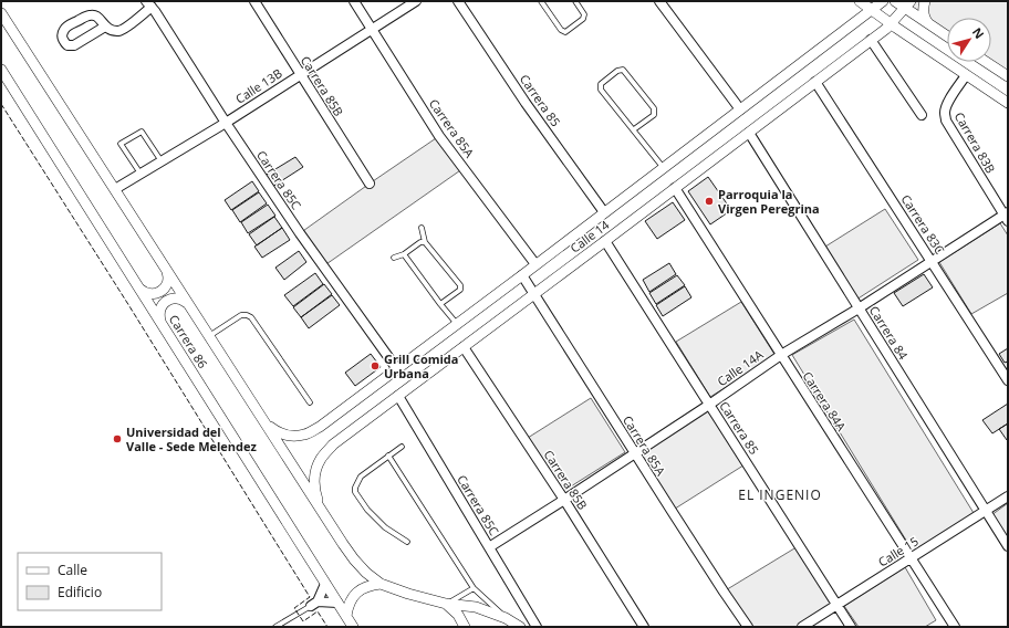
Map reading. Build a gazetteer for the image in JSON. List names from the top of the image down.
{
  "streets": {
    "street": [
      "Calle 13B",
      "Carrera 85B",
      "Carrera 85",
      "Carrera 85A",
      "Carrera 83B",
      "Carrera 85C",
      "Carrera 83C",
      "Calle 14",
      "Carrera 84",
      "Carrera 86",
      "Calle 14A",
      "Carrera 84A",
      "Calle 15"
    ]
  },
  "crossings": [
    ["Calle 13B", "Carrera 85B"],
    ["Calle 13B", "Carrera 85A"],
    ["Calle 13B", "Carrera 85C"],
    ["Calle 13B", "Carrera 86"],
    ["Carrera 85B", "Calle 14"],
    ["Carrera 85B", "Calle 14A"],
    ["Carrera 85", "Calle 14"],
    ["Carrera 85", "Calle 14A"],
    ["Carrera 85", "Calle 15"],
    ["Carrera 85A", "Calle 14"],
    ["Carrera 85A", "Calle 14A"],
    ["Carrera 83B", "Calle 14A"],
    ["Carrera 85C", "Calle 14"],
    ["Carrera 85C", "Calle 14A"],
    ["Carrera 83C", "Calle 14"],
    ["Carrera 83C", "Calle 14A"],
    ["Calle 14", "Carrera 84"],
    ["Calle 14", "Carrera 86"],
    ["Calle 14", "Carrera 84A"],
    ["Carrera 84", "Calle 14A"],
    ["Carrera 84", "Calle 15"],
    ["Calle 14A", "Carrera 84A"],
    ["Carrera 84A", "Calle 15"]
  ],
  "districts": ["EL INGENIO"],
  "places": ["Parroquia la Virgen Peregrina", "Grill Comida Urbana", "Universidad del Valle - Sede Melendez"],
  "legend": ["Calle", "Edificio"],
  "north": "top right"
}
